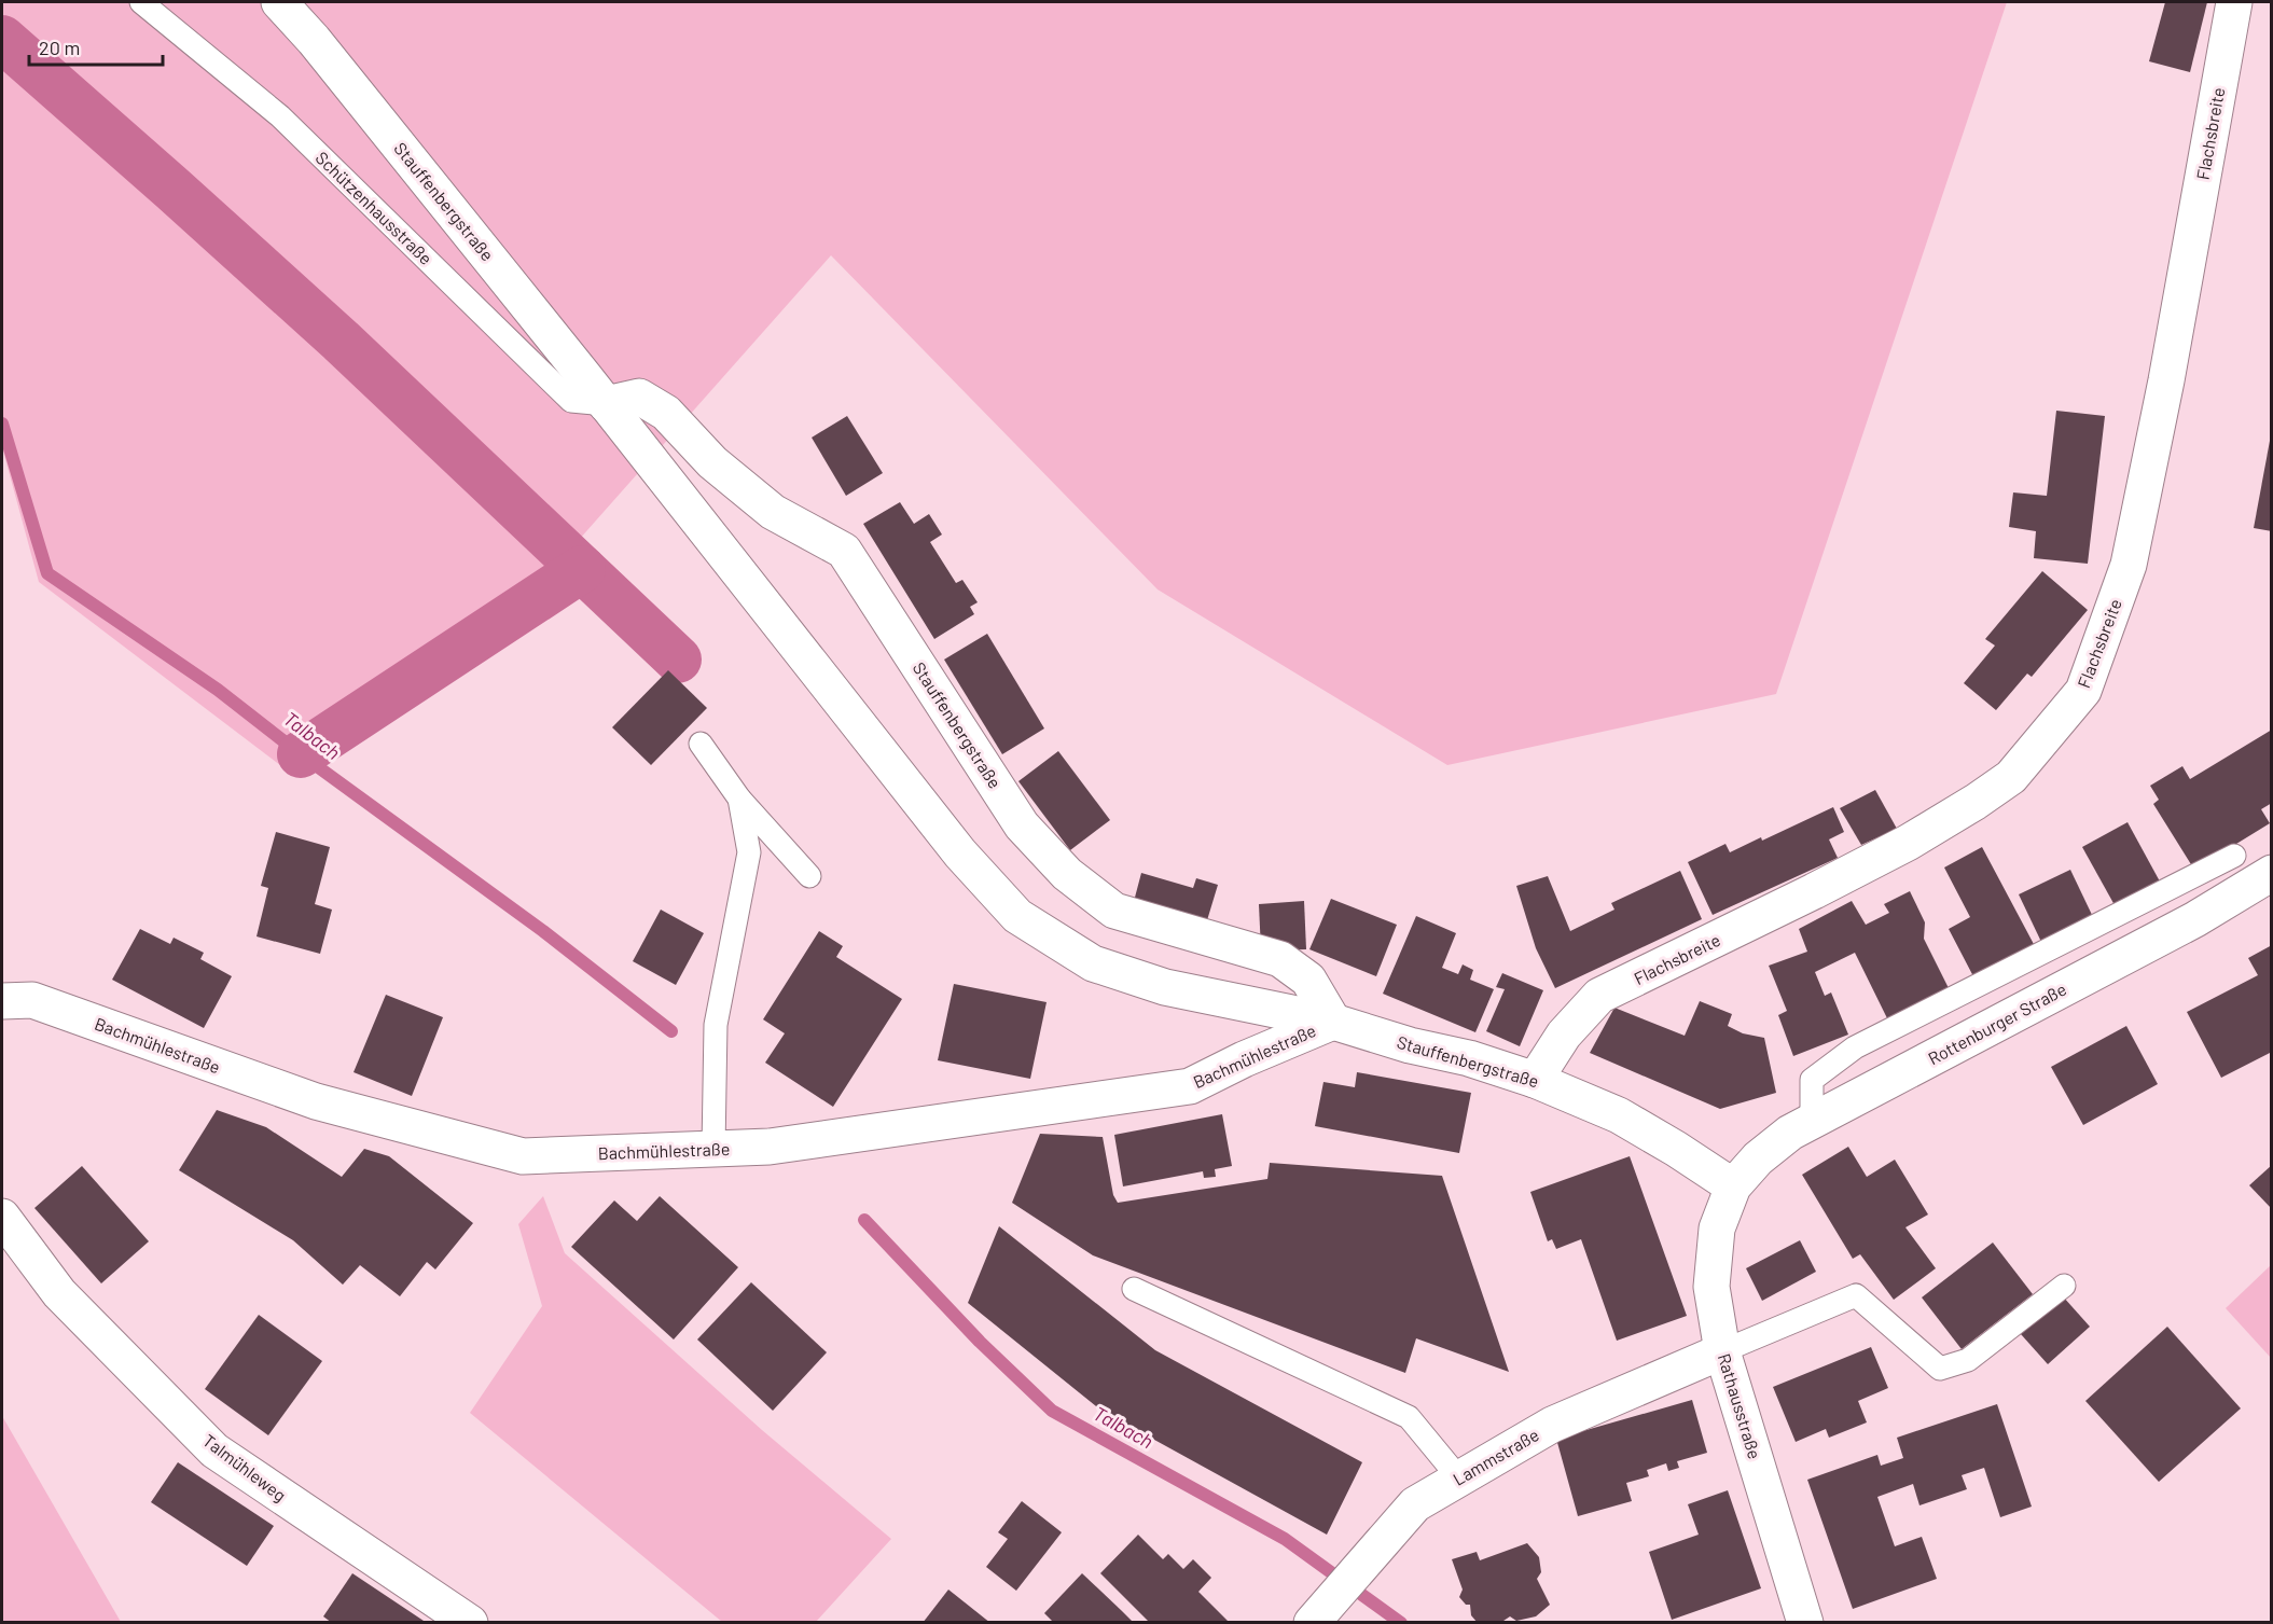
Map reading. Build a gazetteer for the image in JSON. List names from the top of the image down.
{
  "streets": {
    "street": [
      "Flachsbreite",
      "Stauffenbergstraße",
      "Rottenburger Straße",
      "Bachmühlestraße",
      "Rathausstraße",
      "Lammstraße",
      "Talmühleweg"
    ],
    "lane": ["Schützenhausstraße"]
  },
  "crossings": [
    ["Flachsbreite", "Stauffenbergstraße"],
    ["Stauffenbergstraße", "Schützenhausstraße"],
    ["Stauffenbergstraße", "Rottenburger Straße"],
    ["Stauffenbergstraße", "Bachmühlestraße"],
    ["Stauffenbergstraße", "Rathausstraße"],
    ["Rottenburger Straße", "Rathausstraße"],
    ["Rathausstraße", "Lammstraße"]
  ],
  "water": ["Talbach"],
  "scale_bar": "20 m"
}
